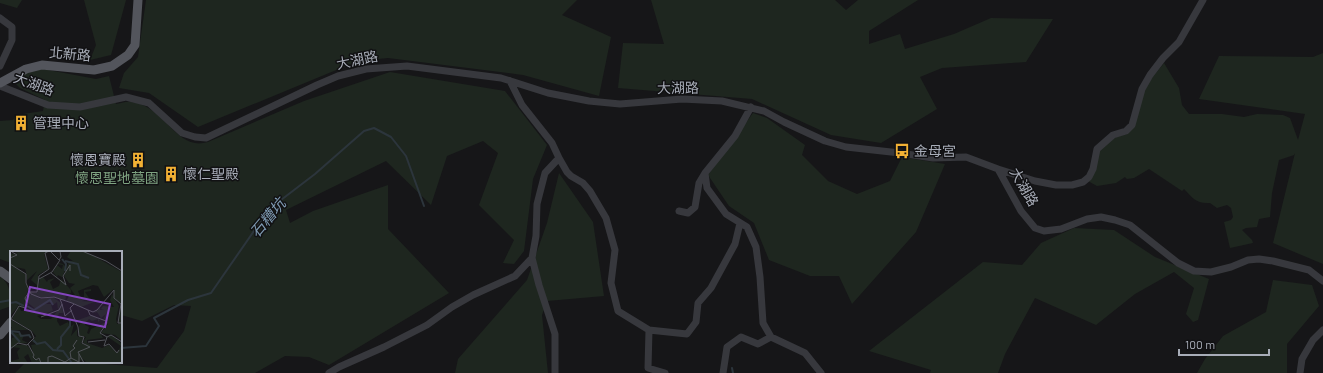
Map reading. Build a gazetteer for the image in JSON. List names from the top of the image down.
{
  "streets": {
    "main road": ["北新路"],
    "street": ["大湖路"]
  },
  "crossings": [
    ["北新路", "大湖路"]
  ],
  "water": ["石糟坑"],
  "parks": ["懷恩聖地墓園"],
  "places": {
    "building": ["管理中心", "懷恩寶殿", "懷仁聖殿"],
    "bus stop": ["金母宮"]
  },
  "scale_bar": "100 m"
}
